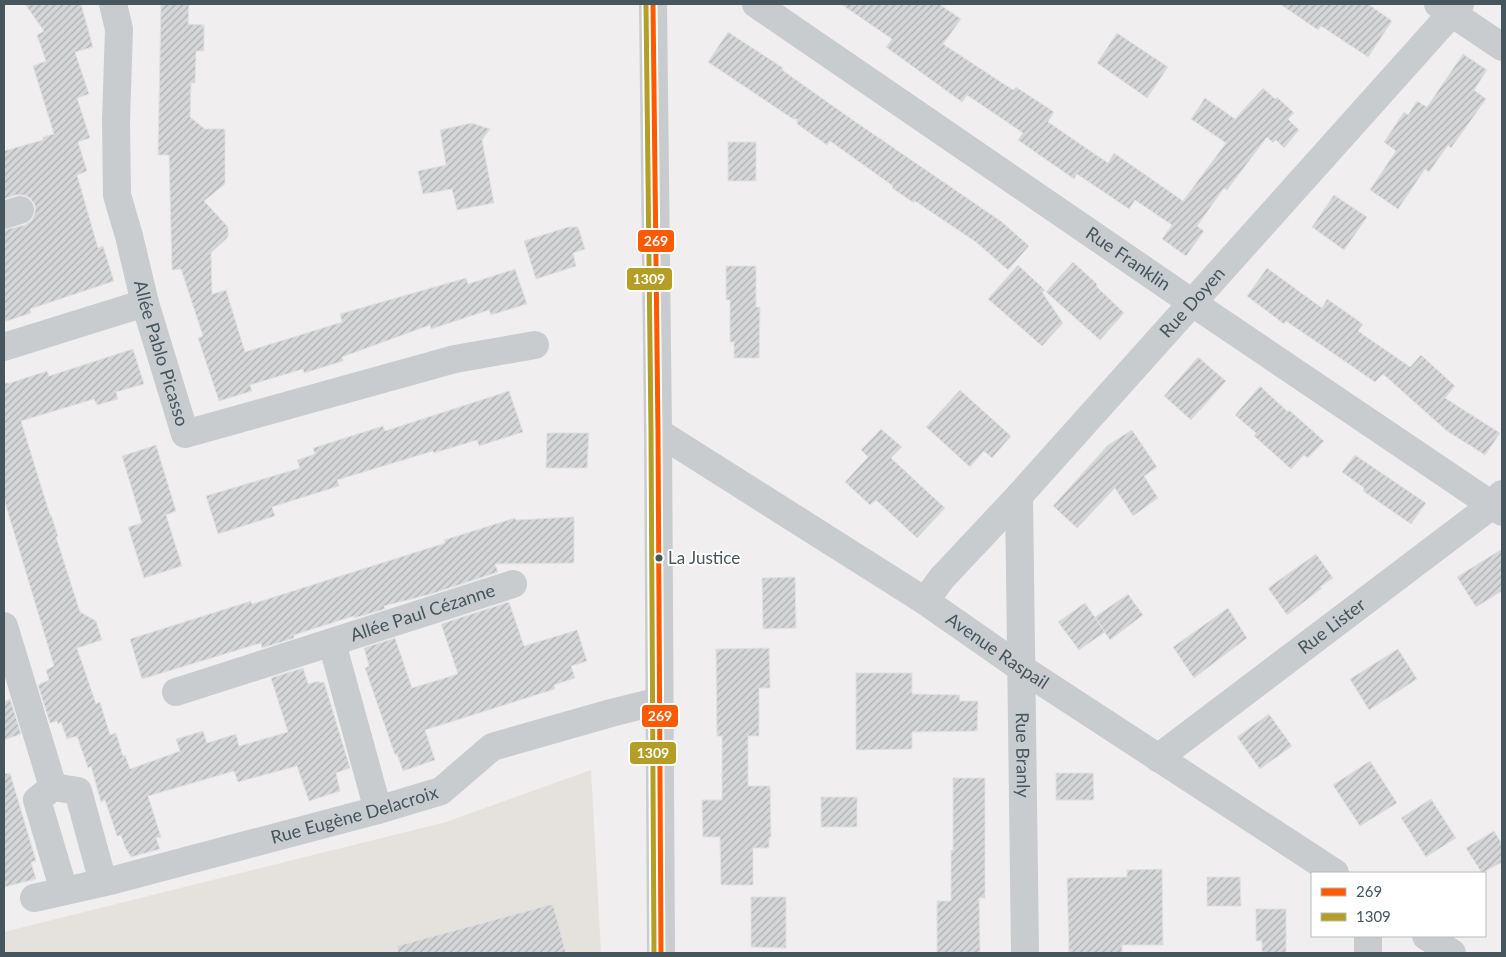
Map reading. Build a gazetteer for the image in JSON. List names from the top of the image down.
{
  "streets": {
    "street": [
      "Rue Franklin",
      "Rue Doyen",
      "Allée Pablo Picasso",
      "Allée Paul Cézanne",
      "Rue Lister",
      "Avenue Raspail",
      "Rue Branly",
      "Rue Eugène Delacroix"
    ]
  },
  "crossings": [
    ["Rue Franklin", "Rue Doyen"],
    ["Rue Franklin", "Rue Lister"],
    ["Rue Doyen", "Avenue Raspail"],
    ["Rue Doyen", "Rue Branly"],
    ["Allée Paul Cézanne", "Rue Eugène Delacroix"],
    ["Rue Lister", "Avenue Raspail"],
    ["Avenue Raspail", "Rue Branly"]
  ],
  "places": ["La Justice"],
  "lines": ["transit line 269", "transit line 1309"],
  "legend": ["269", "1309"]
}
